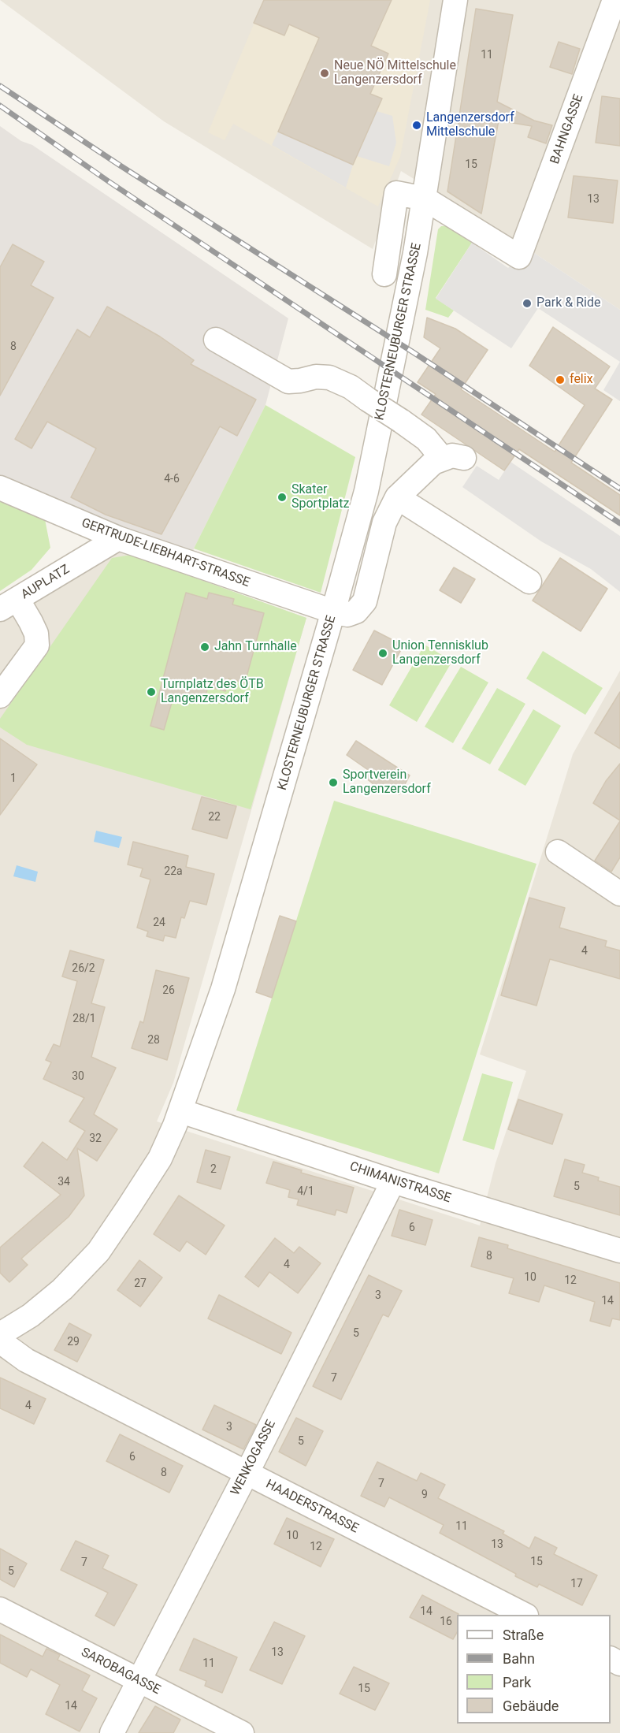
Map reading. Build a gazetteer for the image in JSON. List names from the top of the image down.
{
  "streets": {
    "street": [
      "BAHNGASSE",
      "KLOSTERNEUBURGER STRASSE",
      "GERTRUDE-LIEBHART-STRASSE",
      "AUPLATZ",
      "CHIMANISTRASSE",
      "WENKOGASSE",
      "HAADERSTRASSE",
      "SAROBAGASSE"
    ]
  },
  "crossings": [
    ["BAHNGASSE", "KLOSTERNEUBURGER STRASSE"],
    ["KLOSTERNEUBURGER STRASSE", "GERTRUDE-LIEBHART-STRASSE"],
    ["KLOSTERNEUBURGER STRASSE", "CHIMANISTRASSE"],
    ["GERTRUDE-LIEBHART-STRASSE", "AUPLATZ"],
    ["CHIMANISTRASSE", "WENKOGASSE"],
    ["WENKOGASSE", "HAADERSTRASSE"],
    ["WENKOGASSE", "SAROBAGASSE"]
  ],
  "places": [
    "Neue NÖ Mittelschule Langenzersdorf",
    "Langenzersdorf Mittelschule",
    "Park & Ride",
    "felix",
    "Skater Sportplatz",
    "Jahn Turnhalle",
    "Union Tennisklub Langenzersdorf",
    "Turnplatz des ÖTB Langenzersdorf",
    "Sportverein Langenzersdorf"
  ],
  "house_numbers": [
    "11",
    "15",
    "13",
    "8",
    "4-6",
    "1",
    "22",
    "22a",
    "24",
    "4",
    "26/2",
    "26",
    "28/1",
    "28",
    "30",
    "32",
    "2",
    "34",
    "5",
    "4/1",
    "6",
    "8",
    "4",
    "10",
    "12",
    "27",
    "3",
    "14",
    "5",
    "29",
    "7",
    "4",
    "3",
    "5",
    "6",
    "8",
    "7",
    "9",
    "11",
    "10",
    "13",
    "12",
    "15",
    "7",
    "5",
    "17",
    "14",
    "16",
    "13",
    "11",
    "15",
    "14"
  ],
  "legend": [
    "Straße",
    "Bahn",
    "Park",
    "Gebäude"
  ]
}
